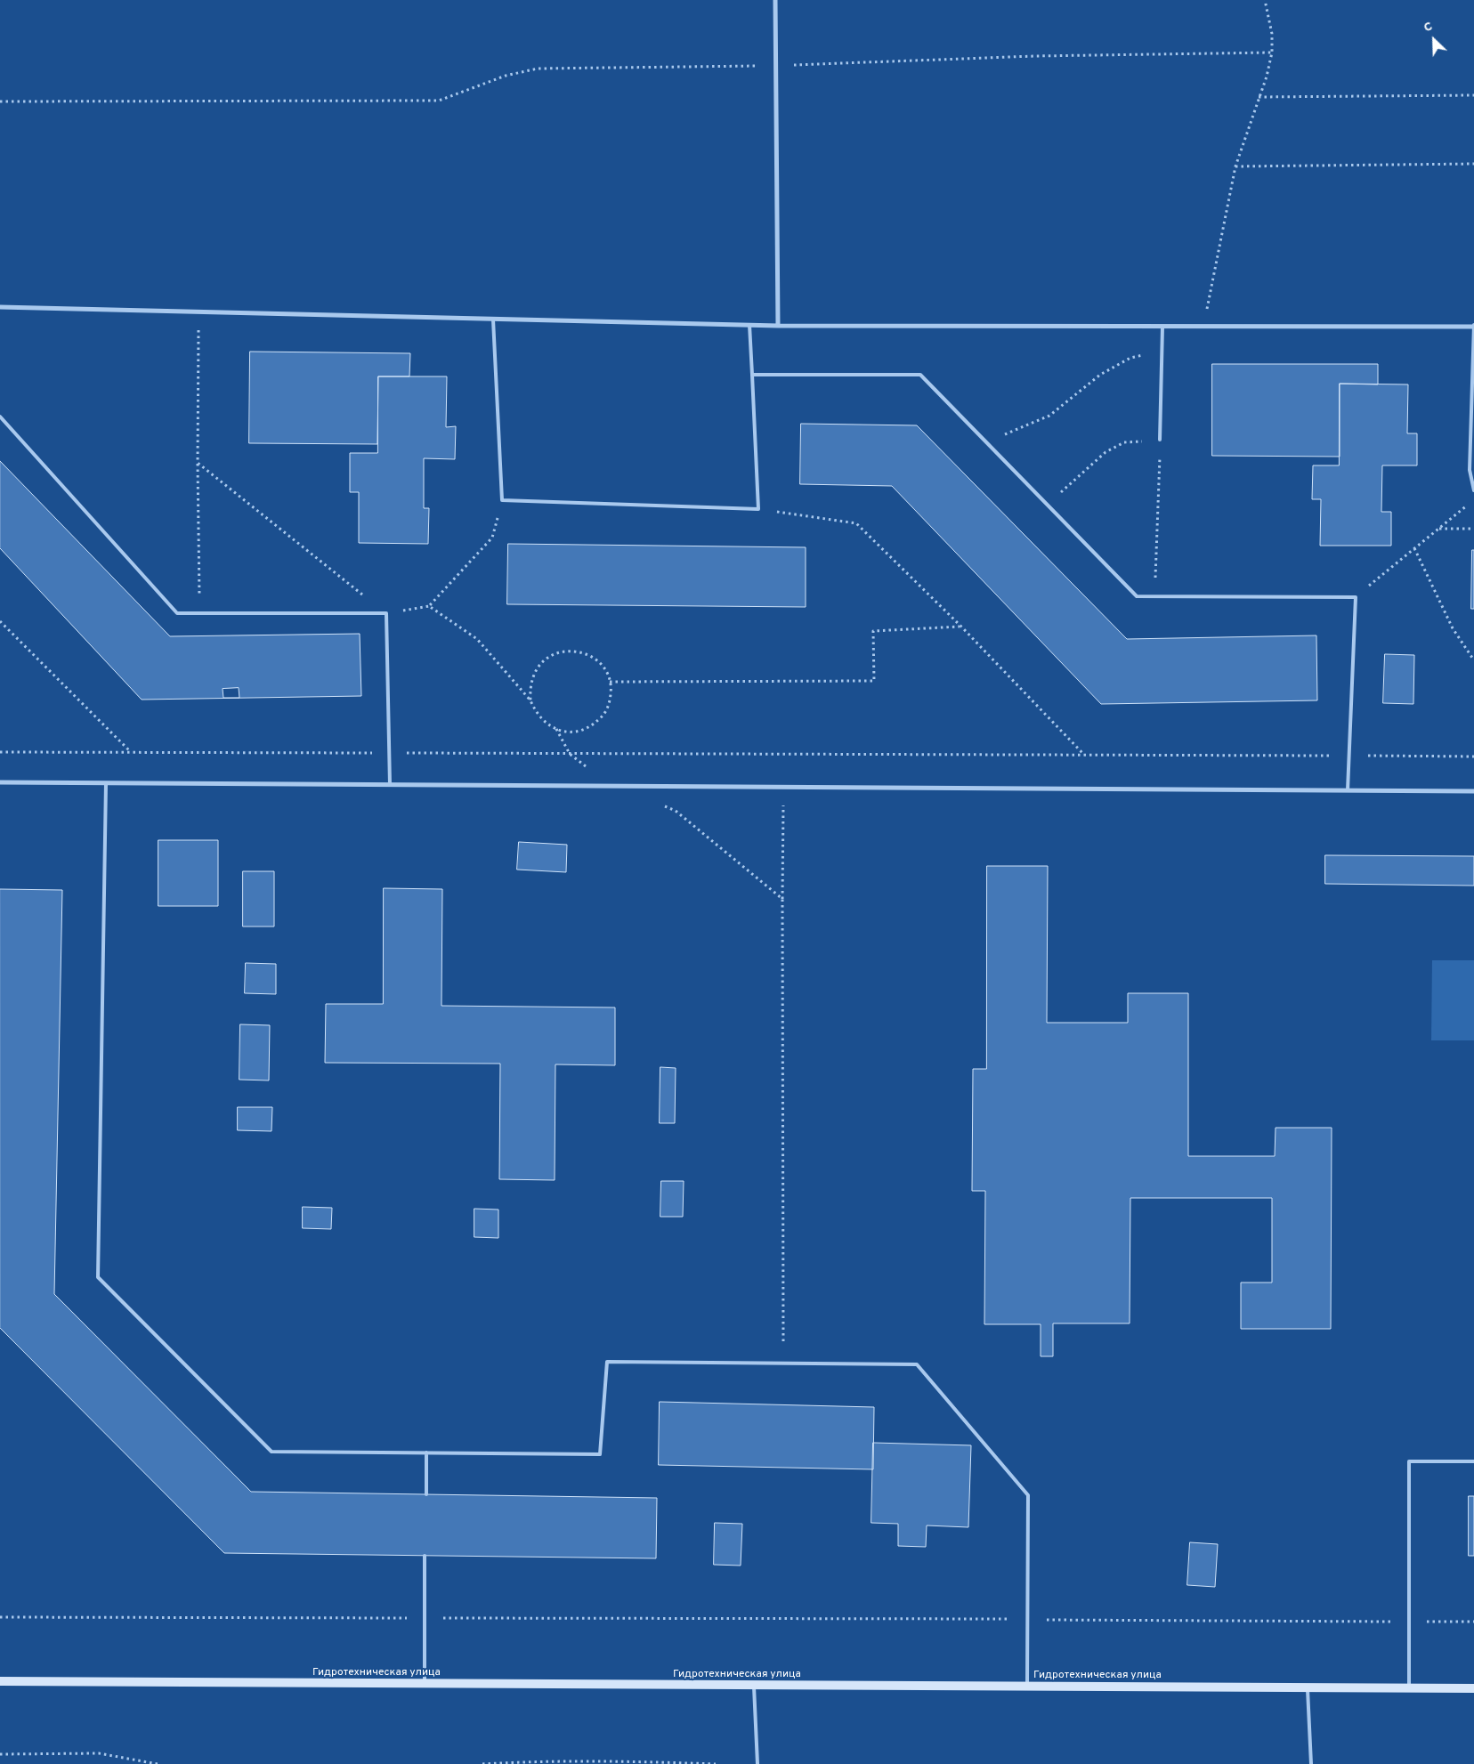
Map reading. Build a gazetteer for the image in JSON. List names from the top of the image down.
{
  "streets": {
    "main road": ["Гидротехническая улица"]
  },
  "north": "top left"
}
